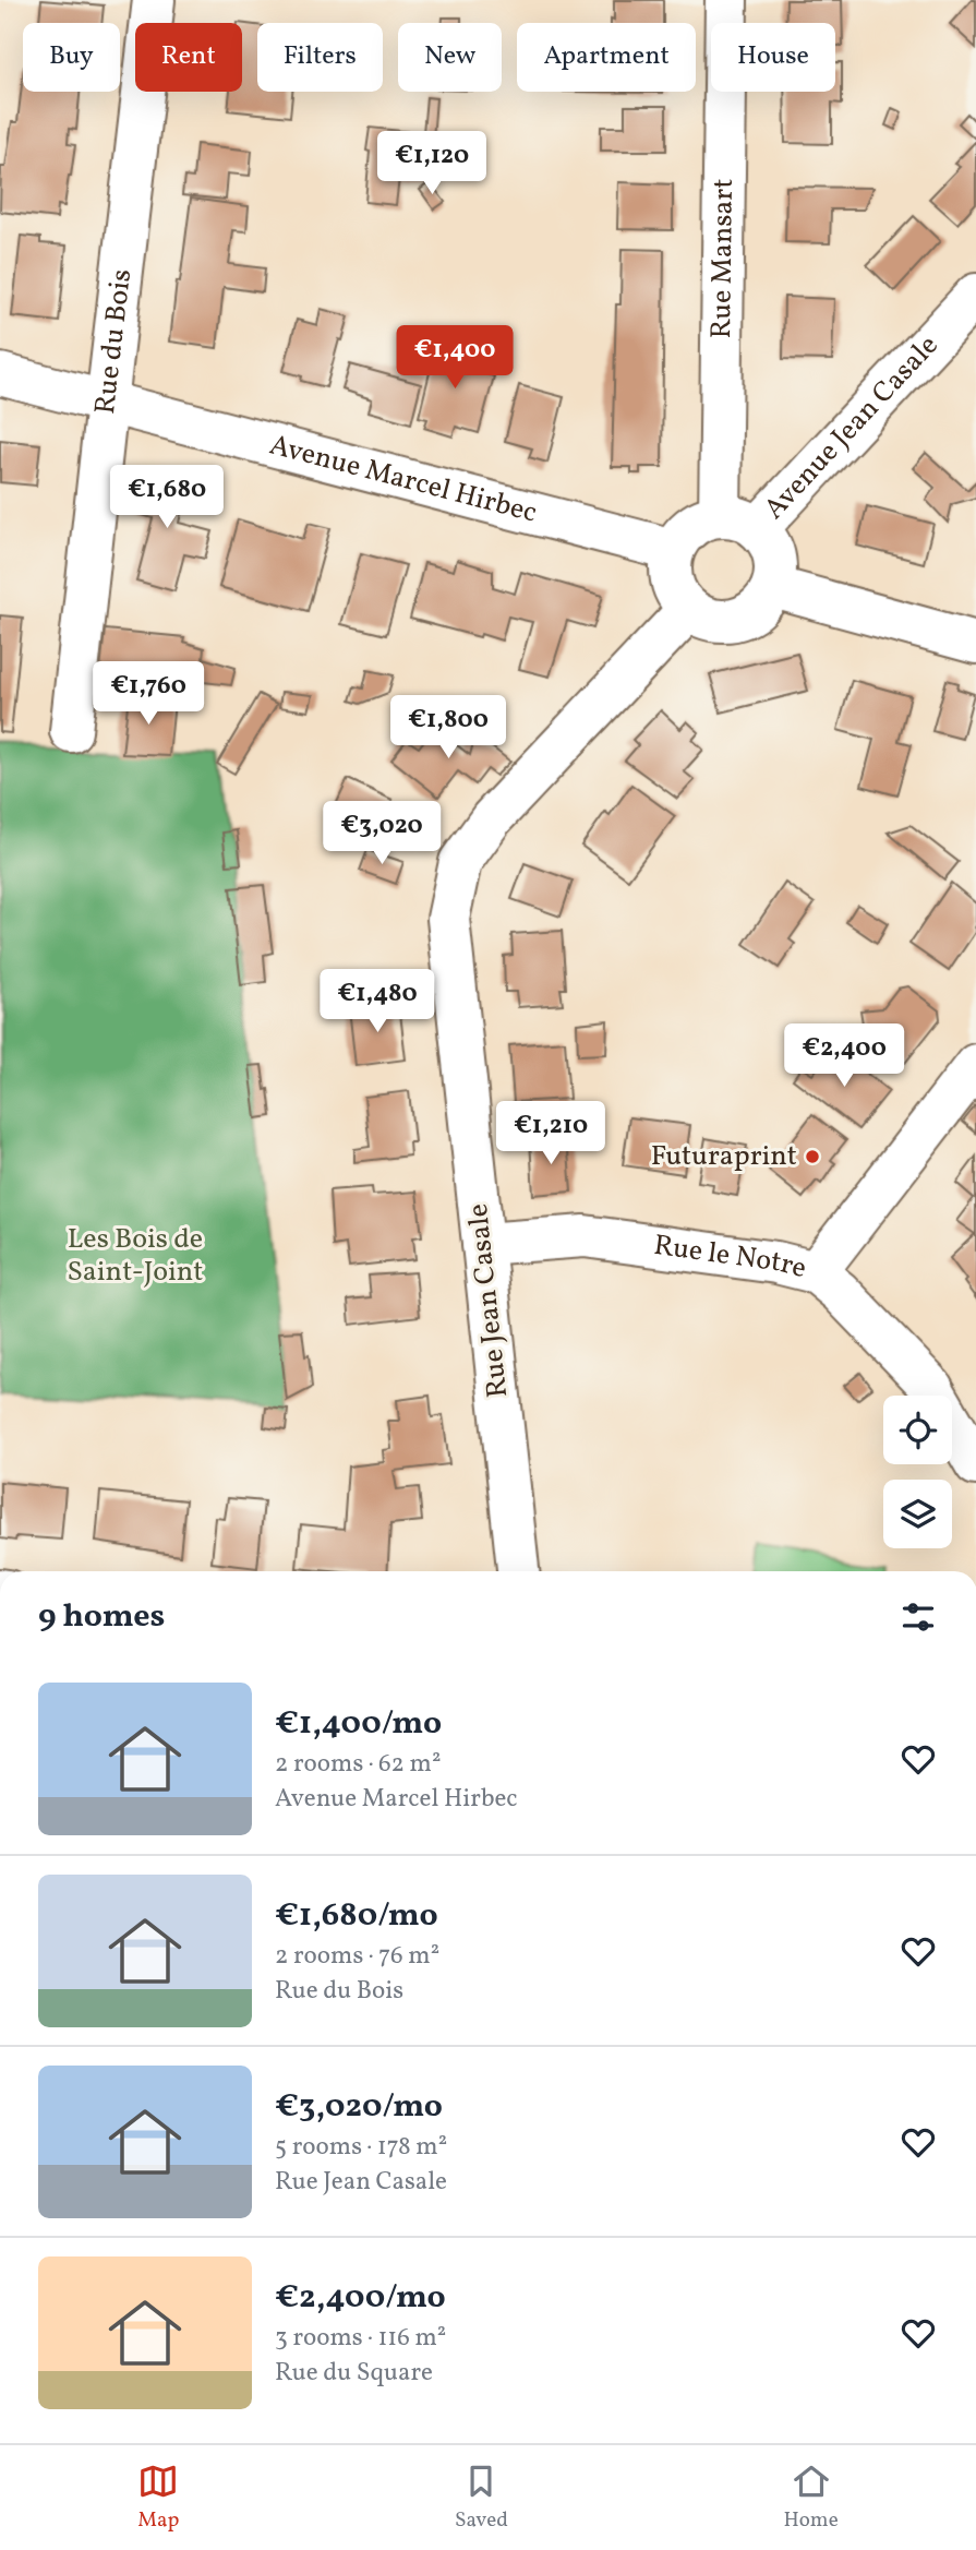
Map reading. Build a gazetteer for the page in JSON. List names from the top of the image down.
{
  "streets": {
    "street": [
      "Rue Mansart",
      "Rue du Bois",
      "Avenue Jean Casale",
      "Avenue Marcel Hirbec",
      "Rue le Notre",
      "Rue Jean Casale"
    ]
  },
  "crossings": [
    ["Rue Mansart", "Avenue Jean Casale"],
    ["Rue Mansart", "Avenue Marcel Hirbec"],
    ["Rue Mansart", "Rue Jean Casale"],
    ["Rue du Bois", "Avenue Marcel Hirbec"],
    ["Avenue Jean Casale", "Avenue Marcel Hirbec"],
    ["Avenue Jean Casale", "Rue Jean Casale"],
    ["Avenue Marcel Hirbec", "Rue Jean Casale"],
    ["Rue le Notre", "Rue Jean Casale"]
  ],
  "parks": ["Les Bois de Saint-Joint"],
  "places": ["Futuraprint"],
  "page": {
    "chip": [
      "Buy",
      "Rent",
      "Filters",
      "New",
      "Apartment",
      "House"
    ],
    "price": [
      "€1,120",
      "€1,400",
      "€1,680",
      "€1,760",
      "€1,800",
      "€3,020",
      "€1,480",
      "€2,400",
      "€1,210"
    ],
    "heading": "9 homes",
    "list": [
      {
        "name": "€1,400/mo",
        "note": "2 rooms · 62 m² · Avenue Marcel Hirbec"
      },
      {
        "name": "€1,680/mo",
        "note": "2 rooms · 76 m² · Rue du Bois"
      },
      {
        "name": "€3,020/mo",
        "note": "5 rooms · 178 m² · Rue Jean Casale"
      },
      {
        "name": "€2,400/mo",
        "note": "3 rooms · 116 m² · Rue du Square"
      }
    ],
    "tabs": ["Map", "Saved", "Home"]
  }
}
